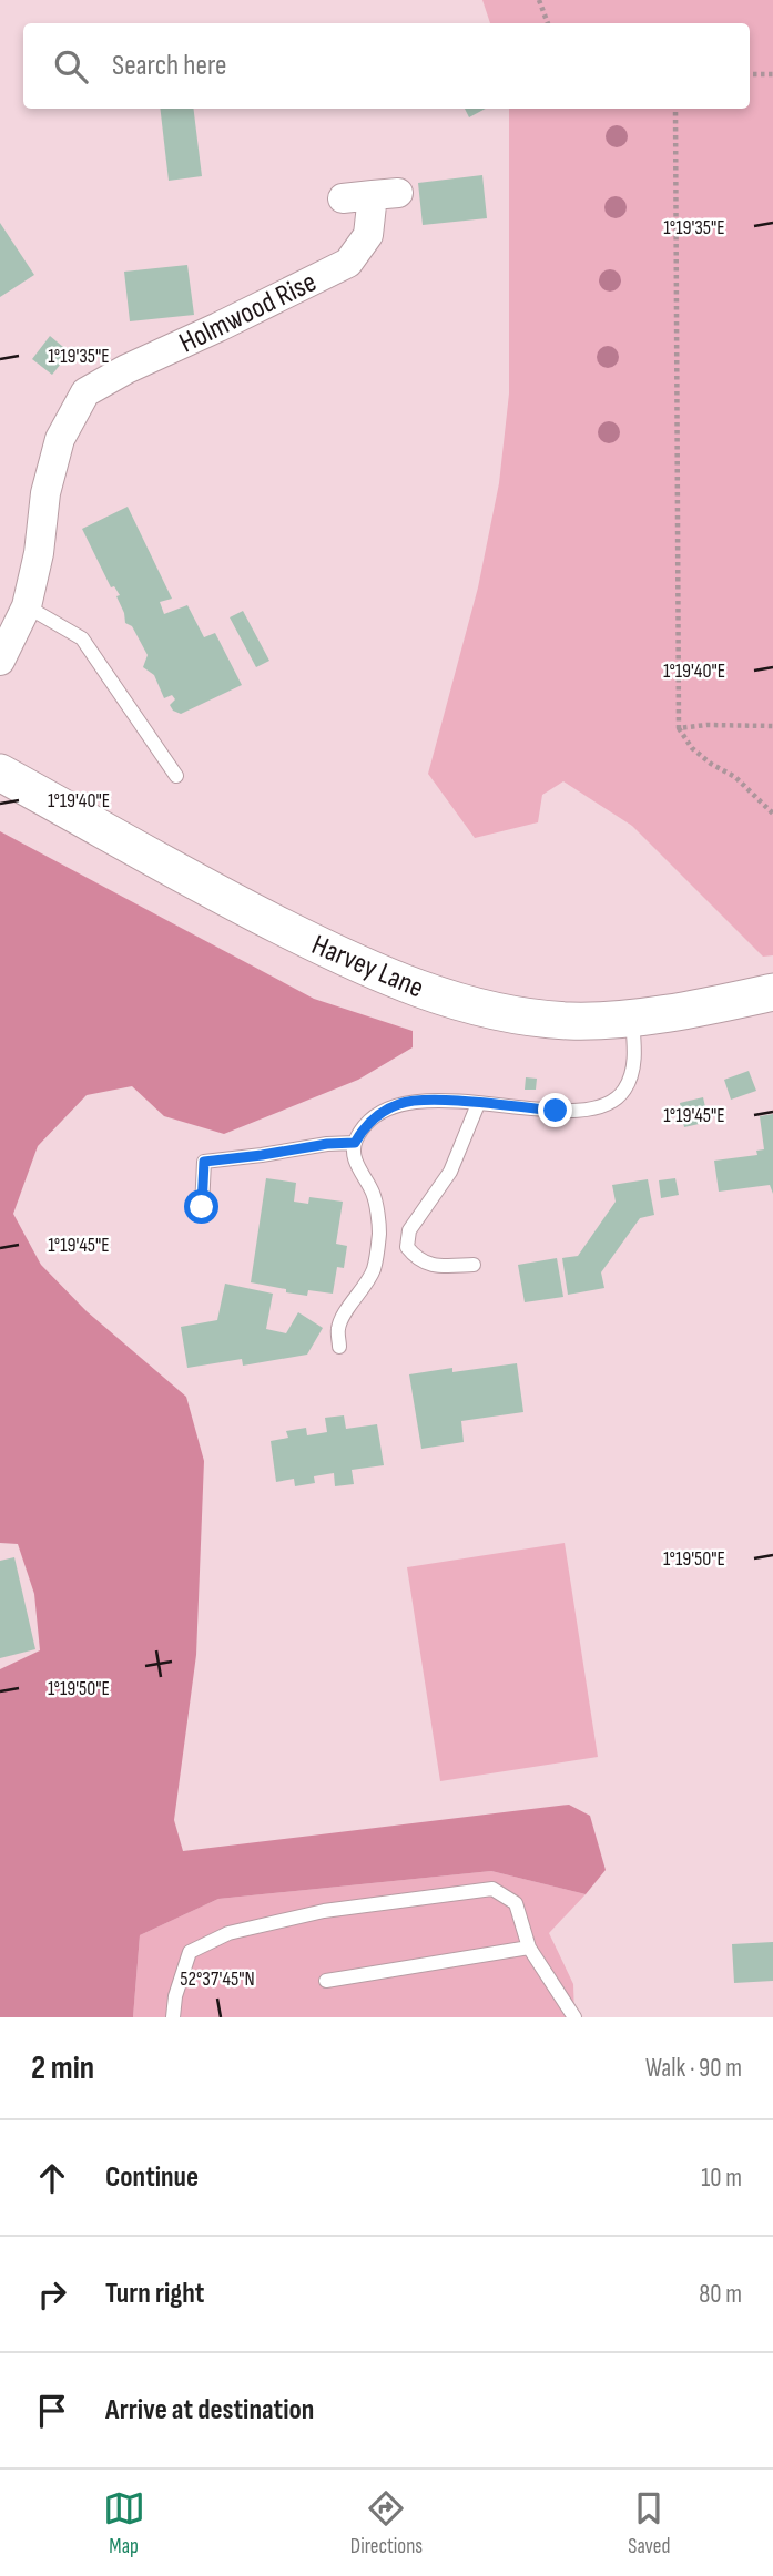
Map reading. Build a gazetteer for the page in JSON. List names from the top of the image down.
{
  "streets": {
    "street": ["Holmwood Rise", "Harvey Lane"]
  },
  "page": {
    "search": "Search here",
    "heading": ["2 min", "Walk · 90 m"],
    "list": [
      ["Continue", "10 m"],
      ["Turn right", "80 m"],
      "Arrive at destination"
    ],
    "nav": ["Map", "Directions", "Saved"]
  },
  "coordinates": [
    "1°19'35\"E",
    "1°19'40\"E",
    "1°19'45\"E",
    "1°19'50\"E",
    "52°37'45\"N"
  ]
}
